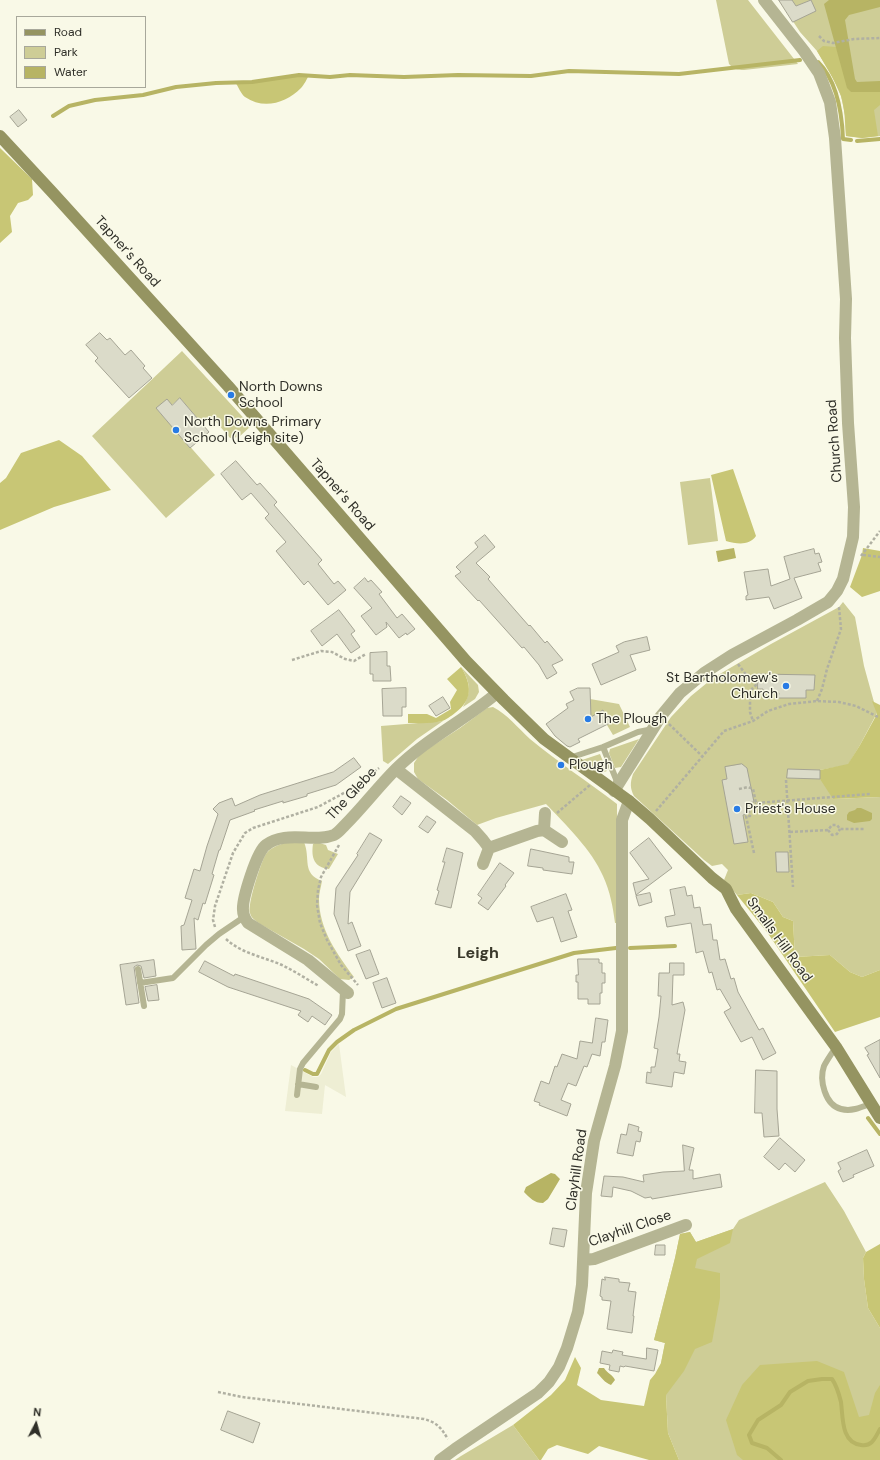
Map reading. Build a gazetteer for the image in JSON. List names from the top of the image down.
{
  "streets": {
    "street": [
      "Tapner's Road",
      "Church Road",
      "The Glebe",
      "Smalls Hill Road",
      "Clayhill Road",
      "Clayhill Close"
    ]
  },
  "crossings": [
    ["Tapner's Road", "Church Road"],
    ["Tapner's Road", "The Glebe"],
    ["Tapner's Road", "Smalls Hill Road"],
    ["Tapner's Road", "Clayhill Road"],
    ["Smalls Hill Road", "Clayhill Road"],
    ["Clayhill Road", "Clayhill Close"]
  ],
  "districts": ["Leigh"],
  "places": [
    "North Downs School",
    "North Downs Primary School (Leigh site)",
    "St Bartholomew's Church",
    "The Plough",
    "Plough",
    "Priest's House"
  ],
  "legend": ["Road", "Park", "Water"],
  "north": "top"
}
